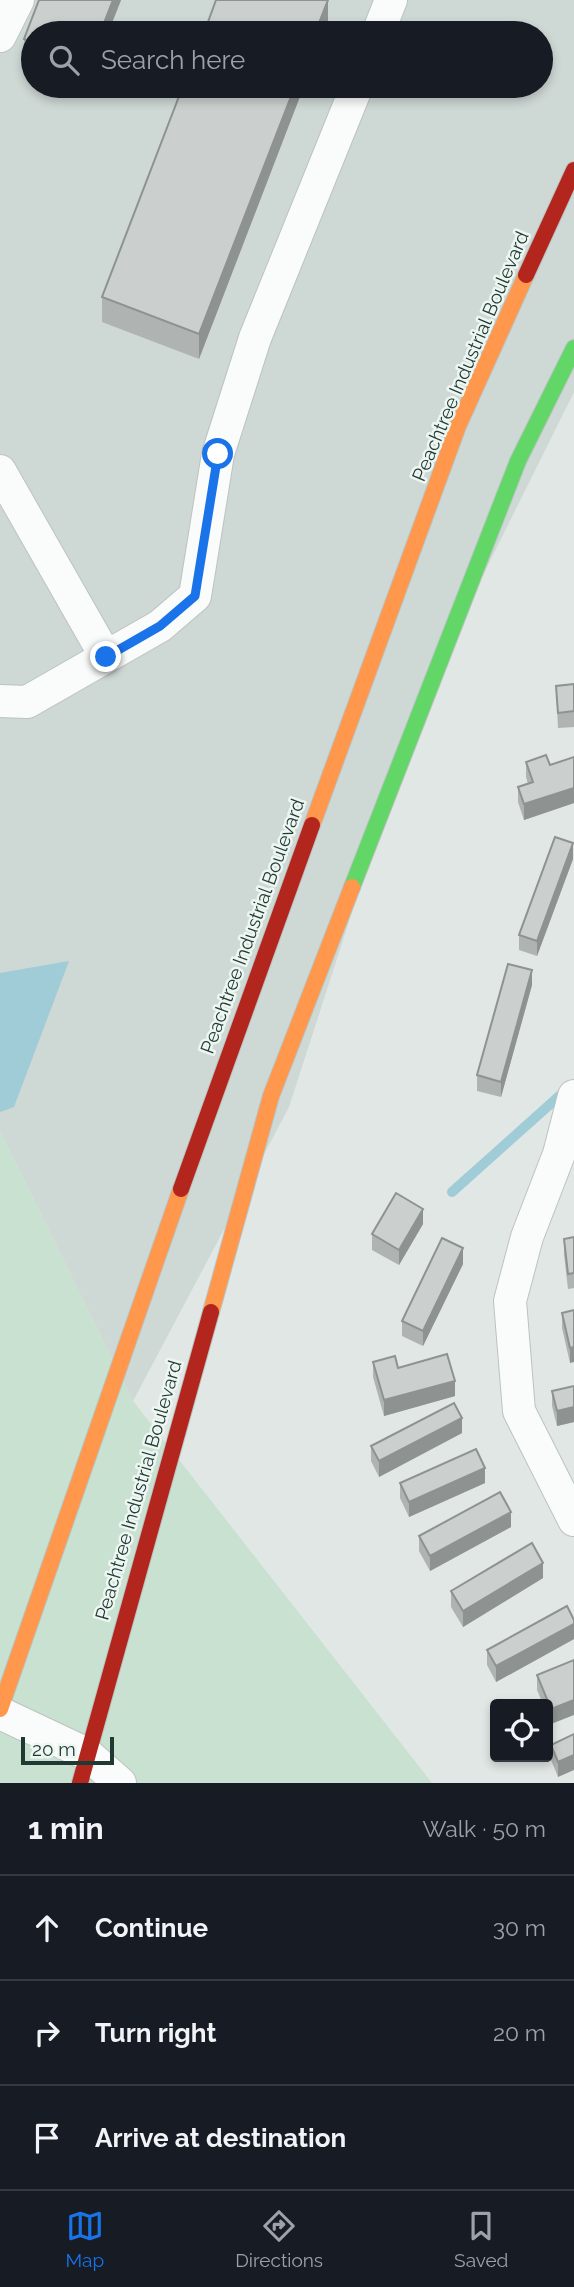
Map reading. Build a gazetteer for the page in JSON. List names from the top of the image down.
{
  "streets": {
    "main road": ["Peachtree Industrial Boulevard"]
  },
  "scale_bar": "20 m",
  "page": {
    "search": "Search here",
    "scale": "20 m",
    "heading": ["1 min", "Walk · 50 m"],
    "list": [
      ["Continue", "30 m"],
      ["Turn right", "20 m"],
      "Arrive at destination"
    ],
    "nav": ["Map", "Directions", "Saved"]
  }
}
